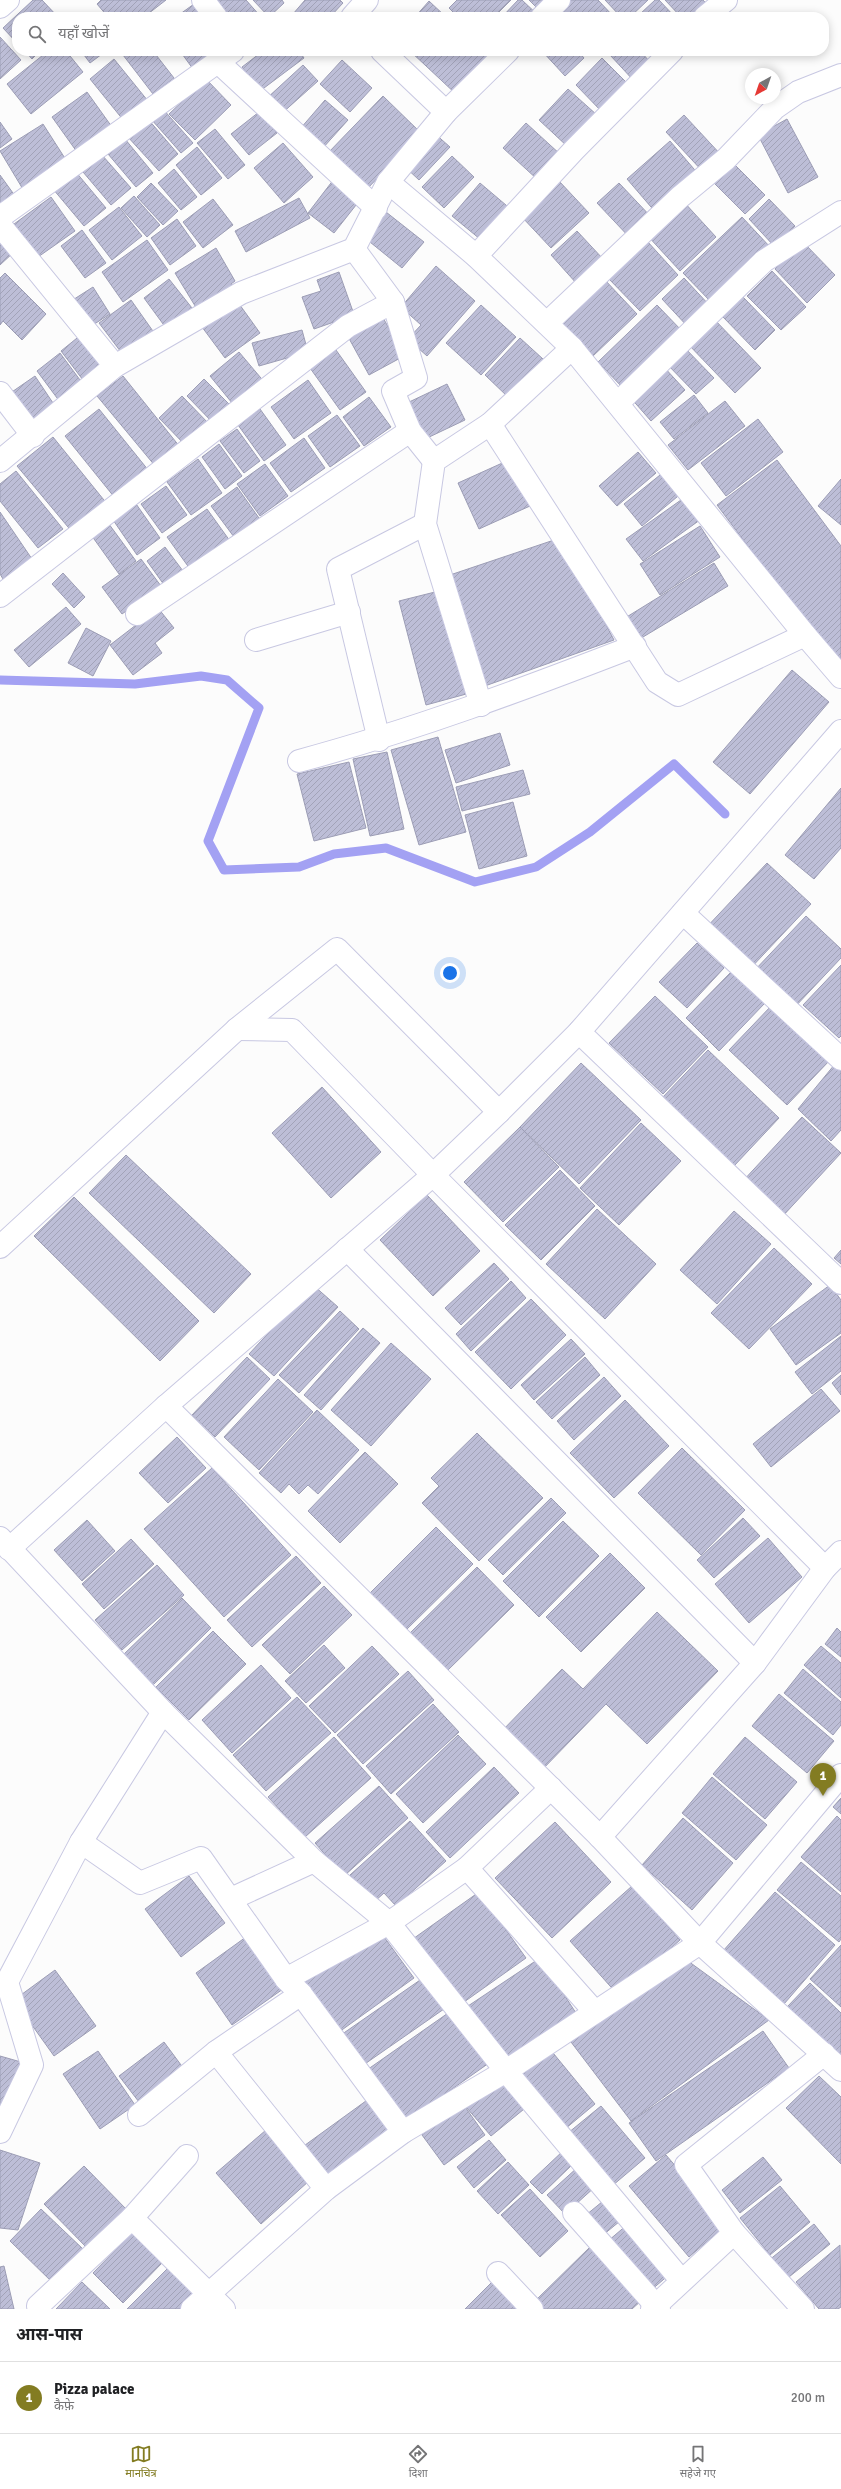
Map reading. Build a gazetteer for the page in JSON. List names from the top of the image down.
{
  "north": "bottom left",
  "page": {
    "search": "यहाँ खोजें",
    "pins": "1",
    "heading": "आस-पास",
    "list": [
      {
        "mark": "1",
        "name": "Pizza palace",
        "note": "कैफ़े",
        "value": "200 m"
      }
    ],
    "nav": ["मानचित्र", "दिशा", "सहेजे गए"]
  }
}
